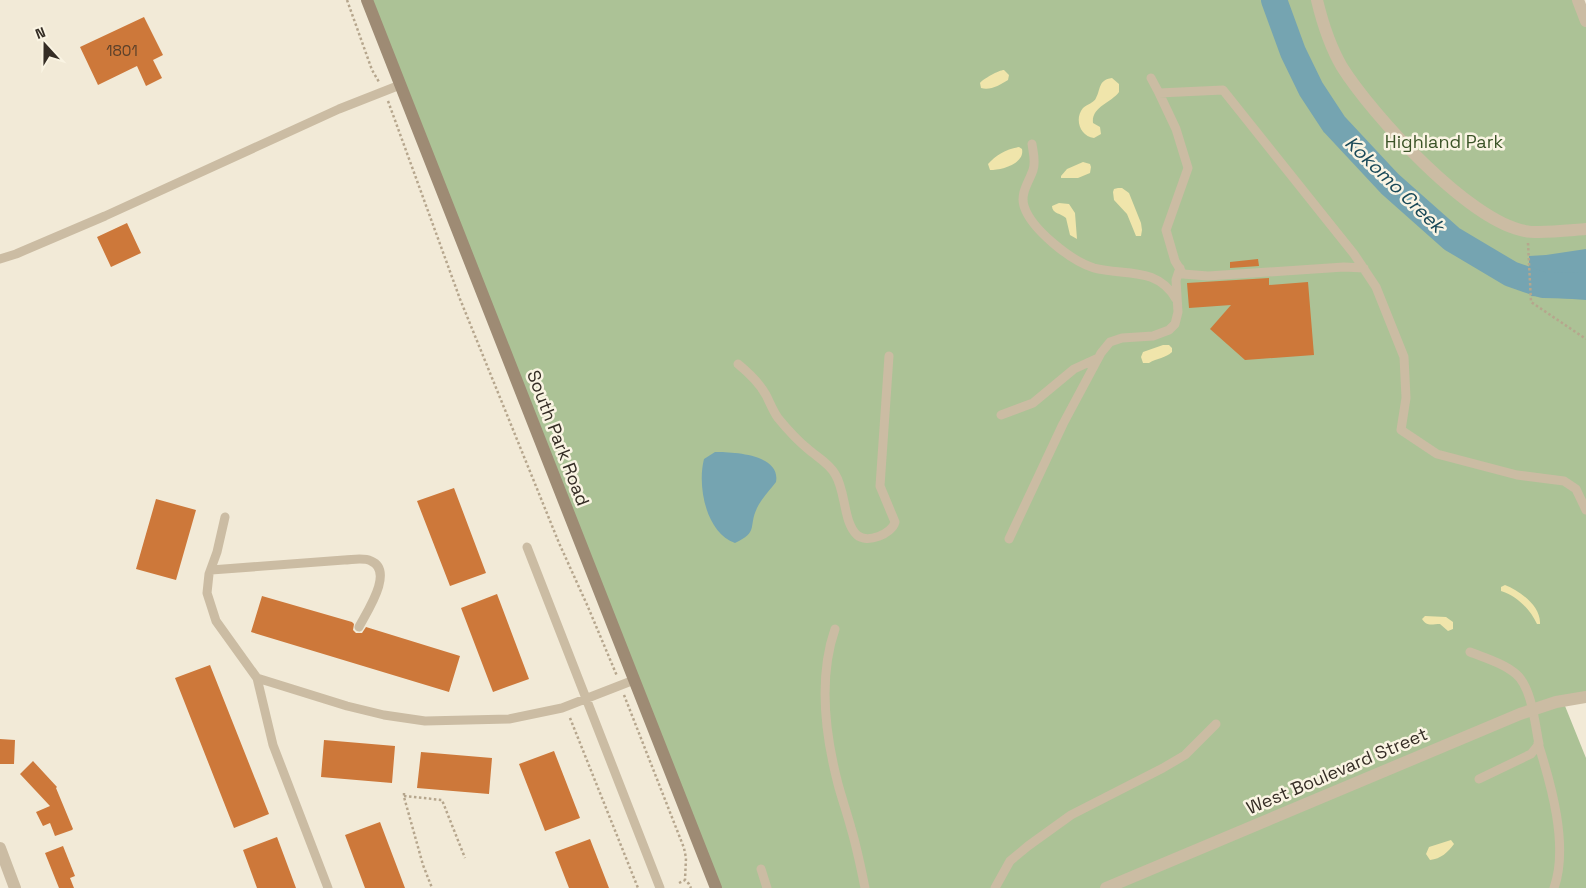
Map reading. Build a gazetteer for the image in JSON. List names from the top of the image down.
{
  "streets": {
    "street": ["South Park Road", "West Boulevard Street"]
  },
  "water": ["Kokomo Creek"],
  "parks": ["Highland Park"],
  "house_numbers": ["1801"],
  "north": "top"
}
